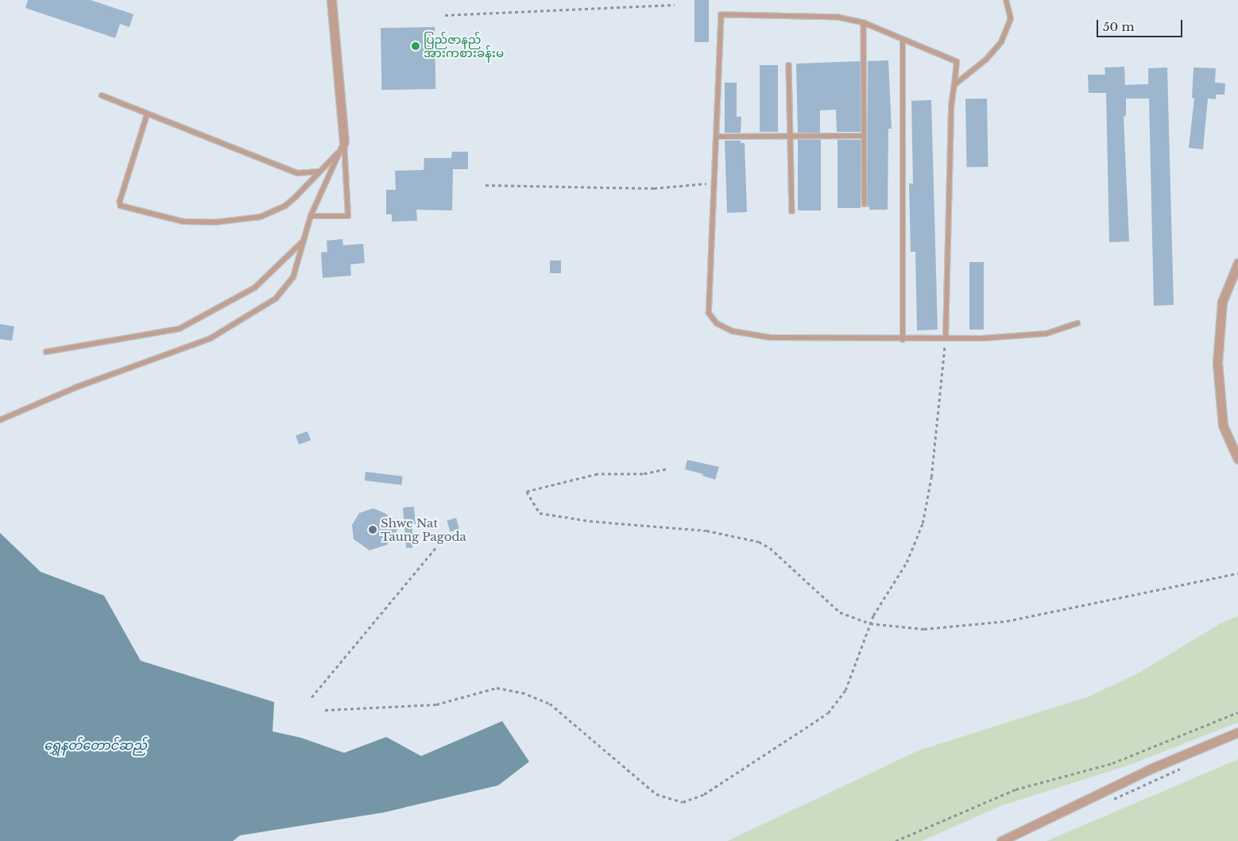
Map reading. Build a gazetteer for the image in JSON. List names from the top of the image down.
{
  "water": ["ရွှေနတ်တောင်ဆည်"],
  "places": ["ပြည်ဇာနည် အားကစားခန်းမ", "Shwe Nat Taung Pagoda"],
  "scale_bar": "50 m"
}
